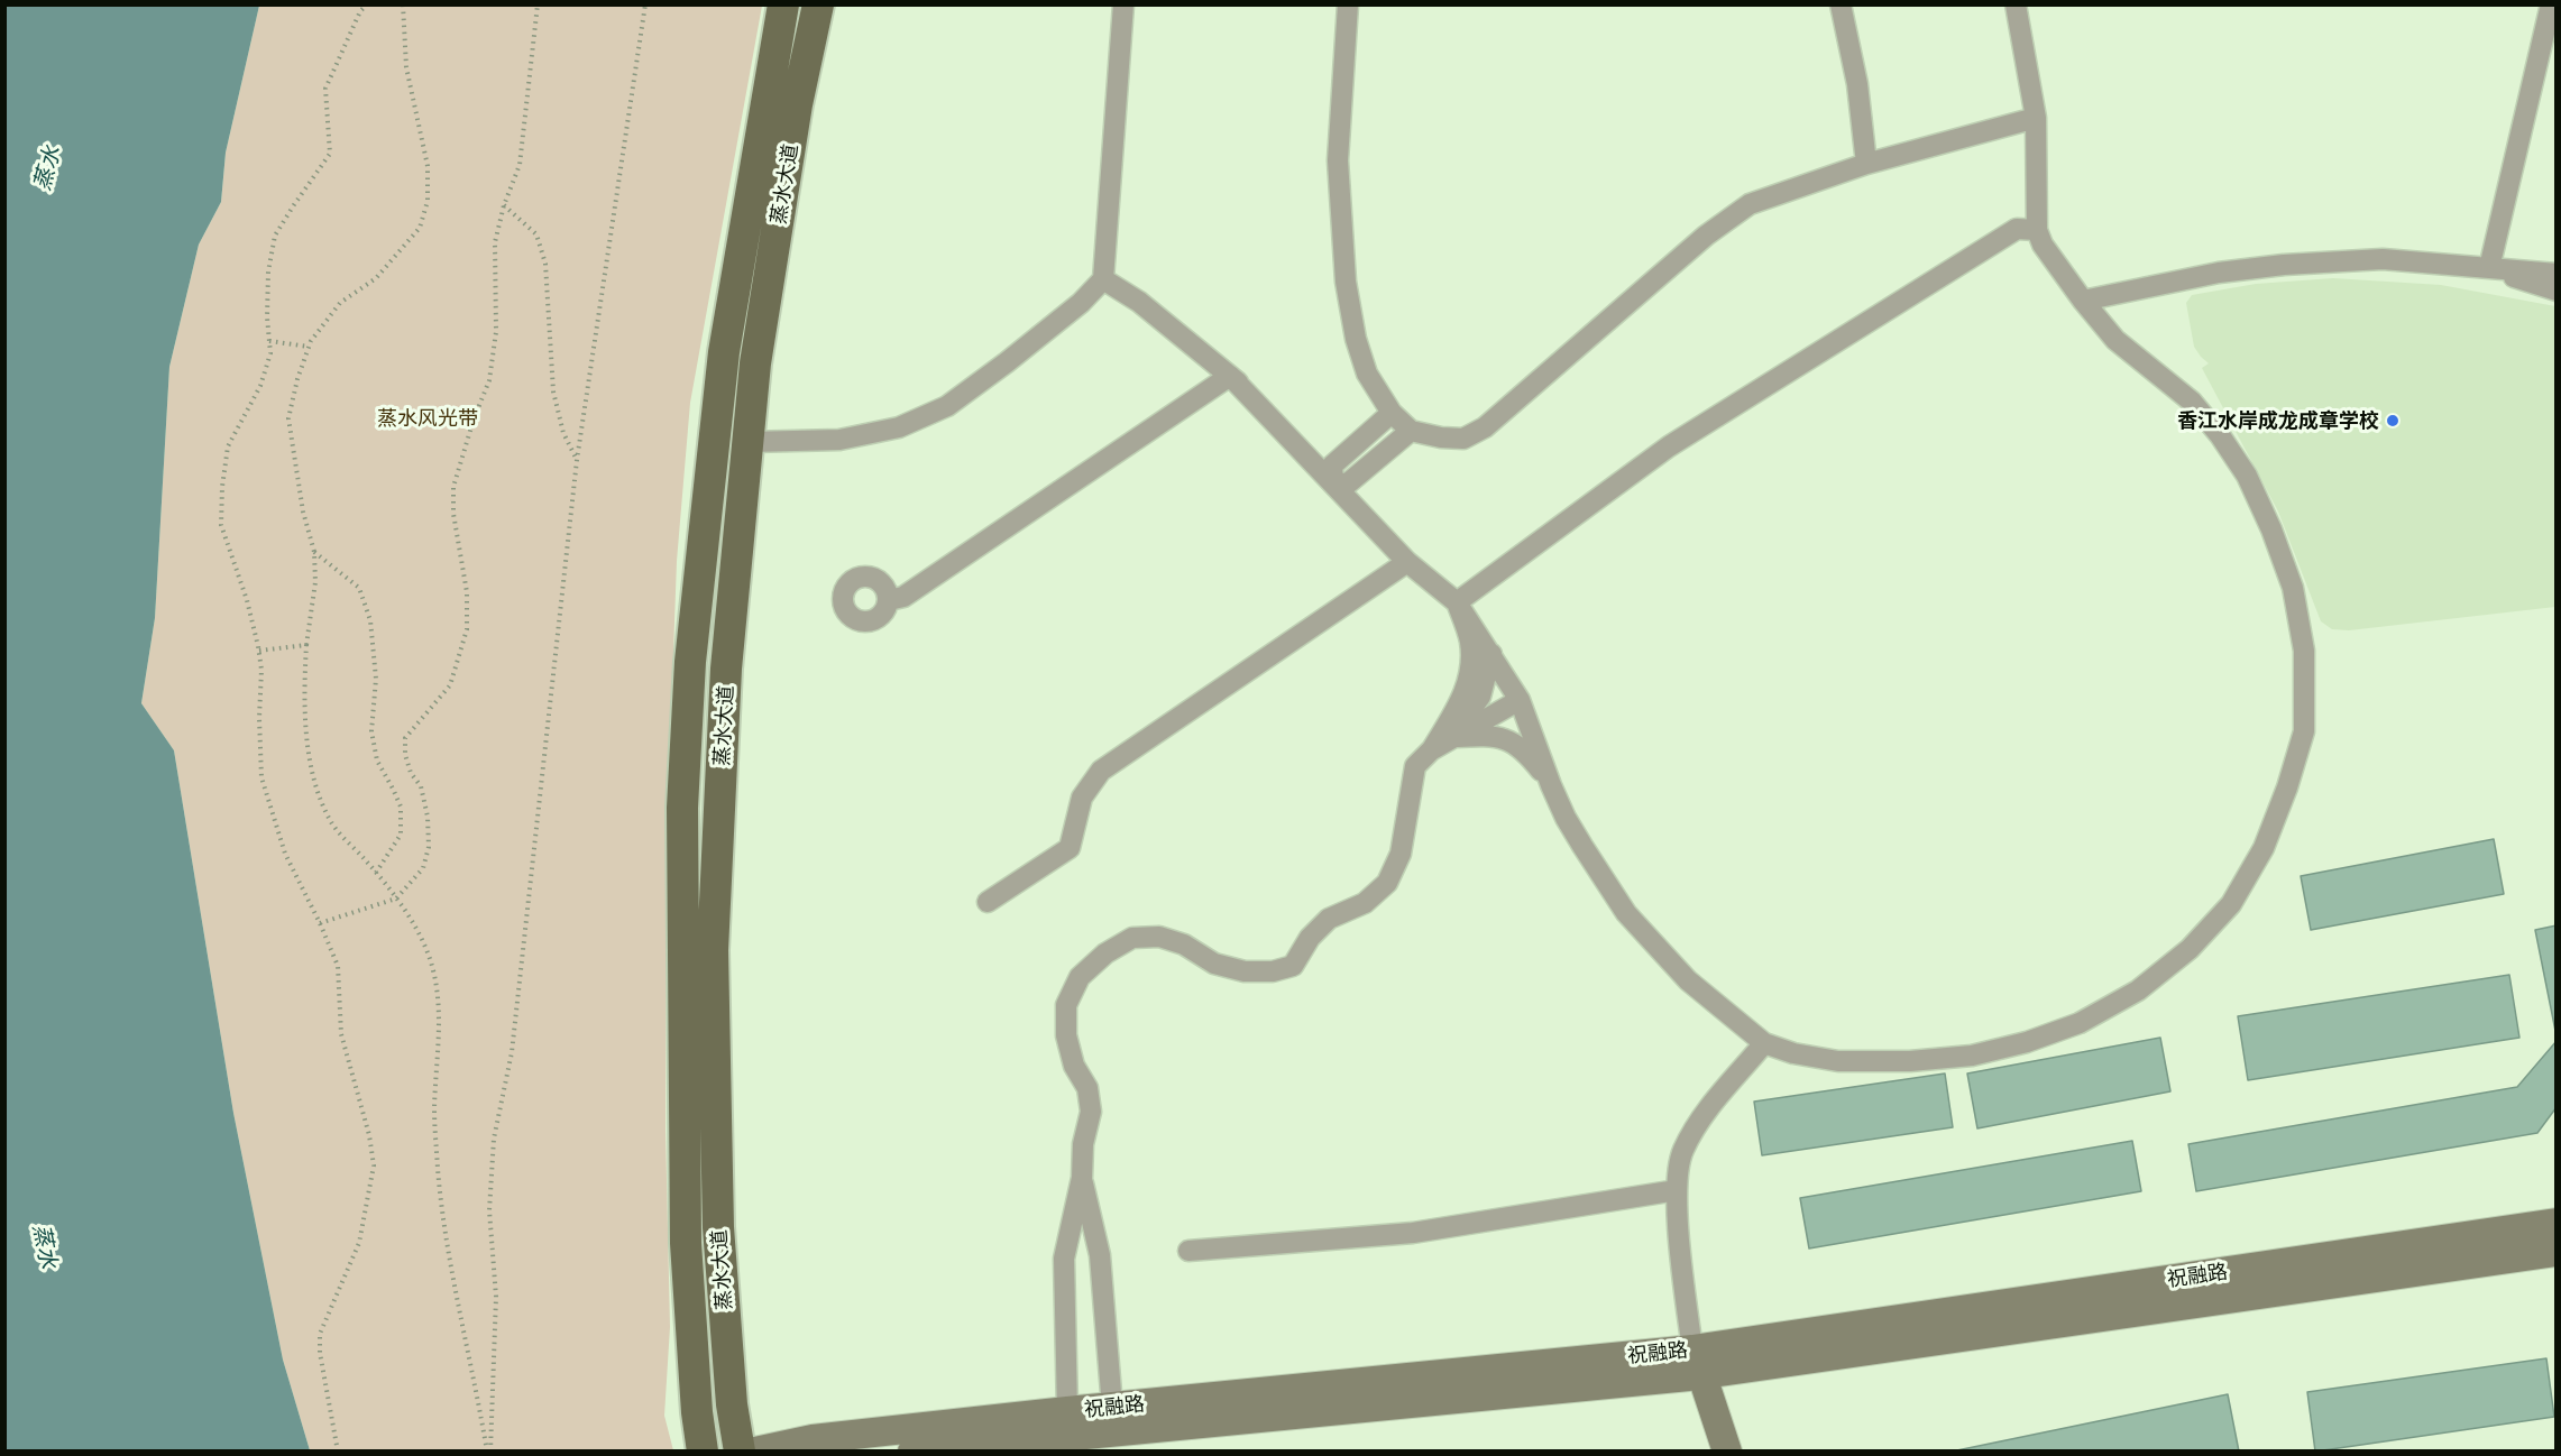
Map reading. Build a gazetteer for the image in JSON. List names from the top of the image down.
{
  "streets": {
    "main road": ["蒸水大道", "祝融路"]
  },
  "water": ["蒸水"],
  "parks": ["蒸水风光带"],
  "places": ["香江水岸成龙成章学校"]
}
